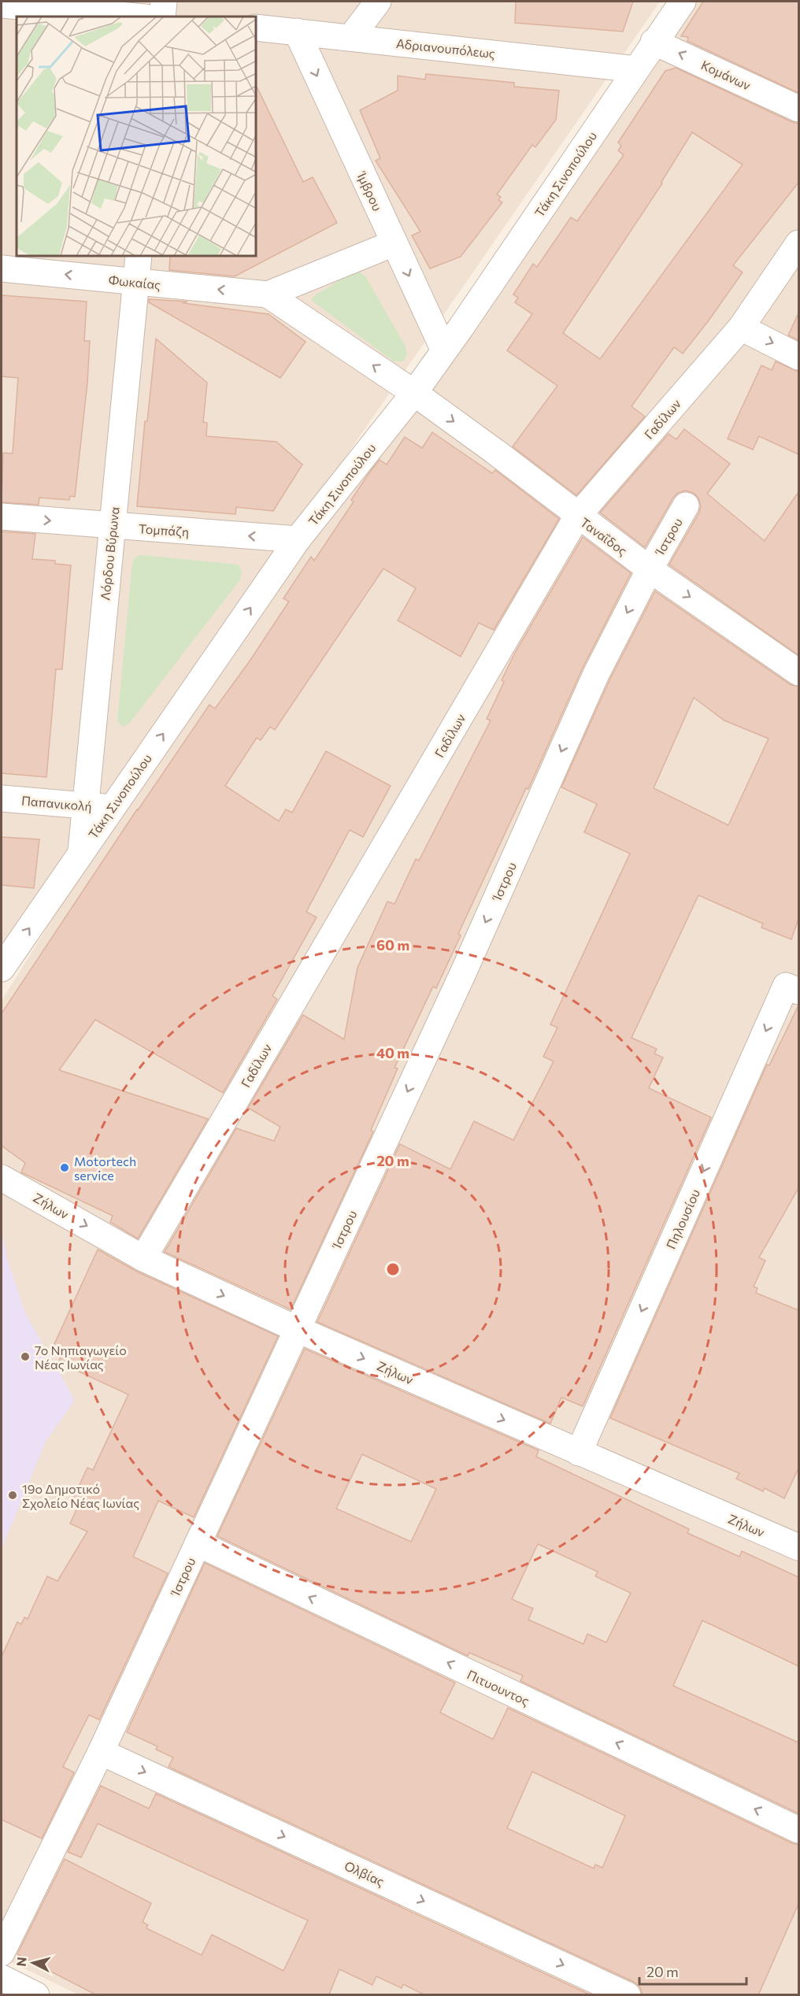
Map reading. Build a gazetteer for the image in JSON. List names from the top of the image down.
{
  "streets": {
    "street": [
      "Αδριανουπόλεως",
      "Κομάνων",
      "Τάκη Σινοπούλου",
      "Ίμβρου",
      "Φωκαίας",
      "Γαδίλων",
      "Τομπάζη",
      "Ταναΐδος",
      "Ίστρου",
      "Λόρδου Βύρωνα",
      "Παπανικολή",
      "Ζήλων",
      "Πηλουσίου",
      "Πιτυουντος",
      "Ολβίας"
    ]
  },
  "crossings": [
    ["Αδριανουπόλεως", "Τάκη Σινοπούλου"],
    ["Αδριανουπόλεως", "Ίμβρου"],
    ["Κομάνων", "Τάκη Σινοπούλου"],
    ["Τάκη Σινοπούλου", "Ίμβρου"],
    ["Τάκη Σινοπούλου", "Φωκαίας"],
    ["Τάκη Σινοπούλου", "Τομπάζη"],
    ["Τάκη Σινοπούλου", "Ταναΐδος"],
    ["Τάκη Σινοπούλου", "Λόρδου Βύρωνα"],
    ["Τάκη Σινοπούλου", "Παπανικολή"],
    ["Ίμβρου", "Φωκαίας"],
    ["Φωκαίας", "Ταναΐδος"],
    ["Φωκαίας", "Λόρδου Βύρωνα"],
    ["Γαδίλων", "Ταναΐδος"],
    ["Γαδίλων", "Ζήλων"],
    ["Τομπάζη", "Λόρδου Βύρωνα"],
    ["Ταναΐδος", "Ίστρου"],
    ["Ίστρου", "Ζήλων"],
    ["Ίστρου", "Πιτυουντος"],
    ["Ίστρου", "Ολβίας"],
    ["Λόρδου Βύρωνα", "Παπανικολή"],
    ["Ζήλων", "Πηλουσίου"]
  ],
  "one_way": [
    "Κομάνων",
    "Τάκη Σινοπούλου",
    "Ίμβρου",
    "Φωκαίας",
    "Ταναΐδος",
    "Ίστρου",
    "Ζήλων",
    "Πηλουσίου",
    "Πιτυουντος",
    "Ολβίας"
  ],
  "places": ["Motortech service", "7ο Νηπιαγωγείο Νέας Ιωνίας", "19ο Δημοτικό Σχολείο Νέας Ιωνίας"],
  "scale_bar": "20 m",
  "north": "left",
  "rings": ["60 m", "40 m", "20 m"]
}
